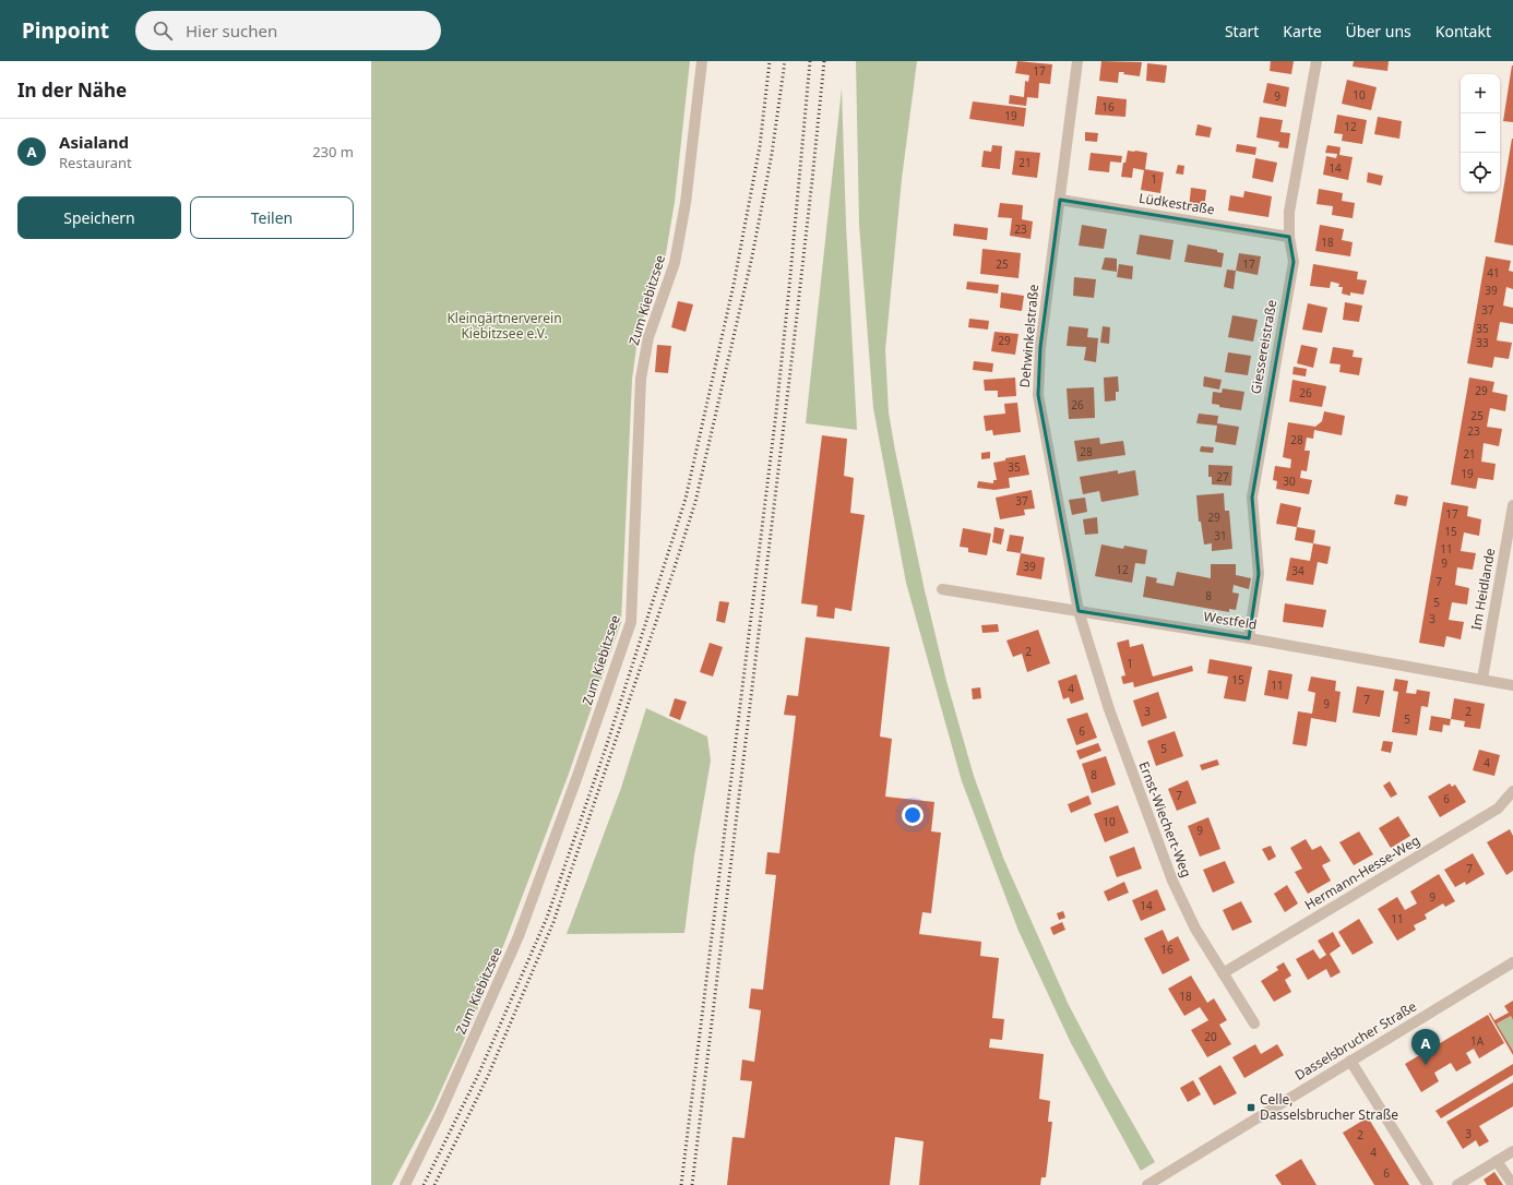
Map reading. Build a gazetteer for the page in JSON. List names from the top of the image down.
{
  "streets": {
    "street": [
      "Lüdkestraße",
      "Zum Kiebitzsee",
      "Dehwinkelstraße",
      "Giessereistraße",
      "Im Heidlande",
      "Westfeld",
      "Ernst-Wiechert-Weg",
      "Hermann-Hesse-Weg",
      "Dasselsbrucher Straße"
    ]
  },
  "crossings": [
    ["Lüdkestraße", "Dehwinkelstraße"],
    ["Lüdkestraße", "Giessereistraße"],
    ["Dehwinkelstraße", "Westfeld"],
    ["Dehwinkelstraße", "Ernst-Wiechert-Weg"],
    ["Giessereistraße", "Westfeld"],
    ["Im Heidlande", "Westfeld"],
    ["Westfeld", "Ernst-Wiechert-Weg"],
    ["Ernst-Wiechert-Weg", "Hermann-Hesse-Weg"]
  ],
  "parks": ["Kleingärtnerverein Kiebitzsee e.V."],
  "places": {
    "transit": ["Celle, Dasselsbrucher Straße"]
  },
  "house_numbers": [
    "17",
    "10",
    "9",
    "16",
    "19",
    "12",
    "21",
    "14",
    "1",
    "23",
    "18",
    "25",
    "17",
    "41",
    "39",
    "37",
    "35",
    "29",
    "33",
    "29",
    "26",
    "26",
    "25",
    "23",
    "28",
    "28",
    "21",
    "35",
    "19",
    "27",
    "30",
    "37",
    "17",
    "29",
    "15",
    "31",
    "11",
    "9",
    "39",
    "12",
    "34",
    "7",
    "8",
    "5",
    "3",
    "2",
    "1",
    "15",
    "11",
    "4",
    "7",
    "9",
    "3",
    "2",
    "5",
    "6",
    "5",
    "4",
    "8",
    "7",
    "6",
    "10",
    "9",
    "7",
    "9",
    "14",
    "11",
    "16",
    "18",
    "20",
    "1A",
    "3",
    "2",
    "4",
    "6"
  ],
  "page": {
    "header": "Pinpoint",
    "search": "Hier suchen",
    "nav": [
      "Start",
      "Karte",
      "Über uns",
      "Kontakt"
    ],
    "heading": "In der Nähe",
    "map_buttons": ["+", "−"],
    "list": [
      {
        "mark": "A",
        "name": "Asialand",
        "note": "Restaurant",
        "value": "230 m"
      }
    ],
    "buttons": ["Speichern", "Teilen"],
    "pins": "A"
  }
}
